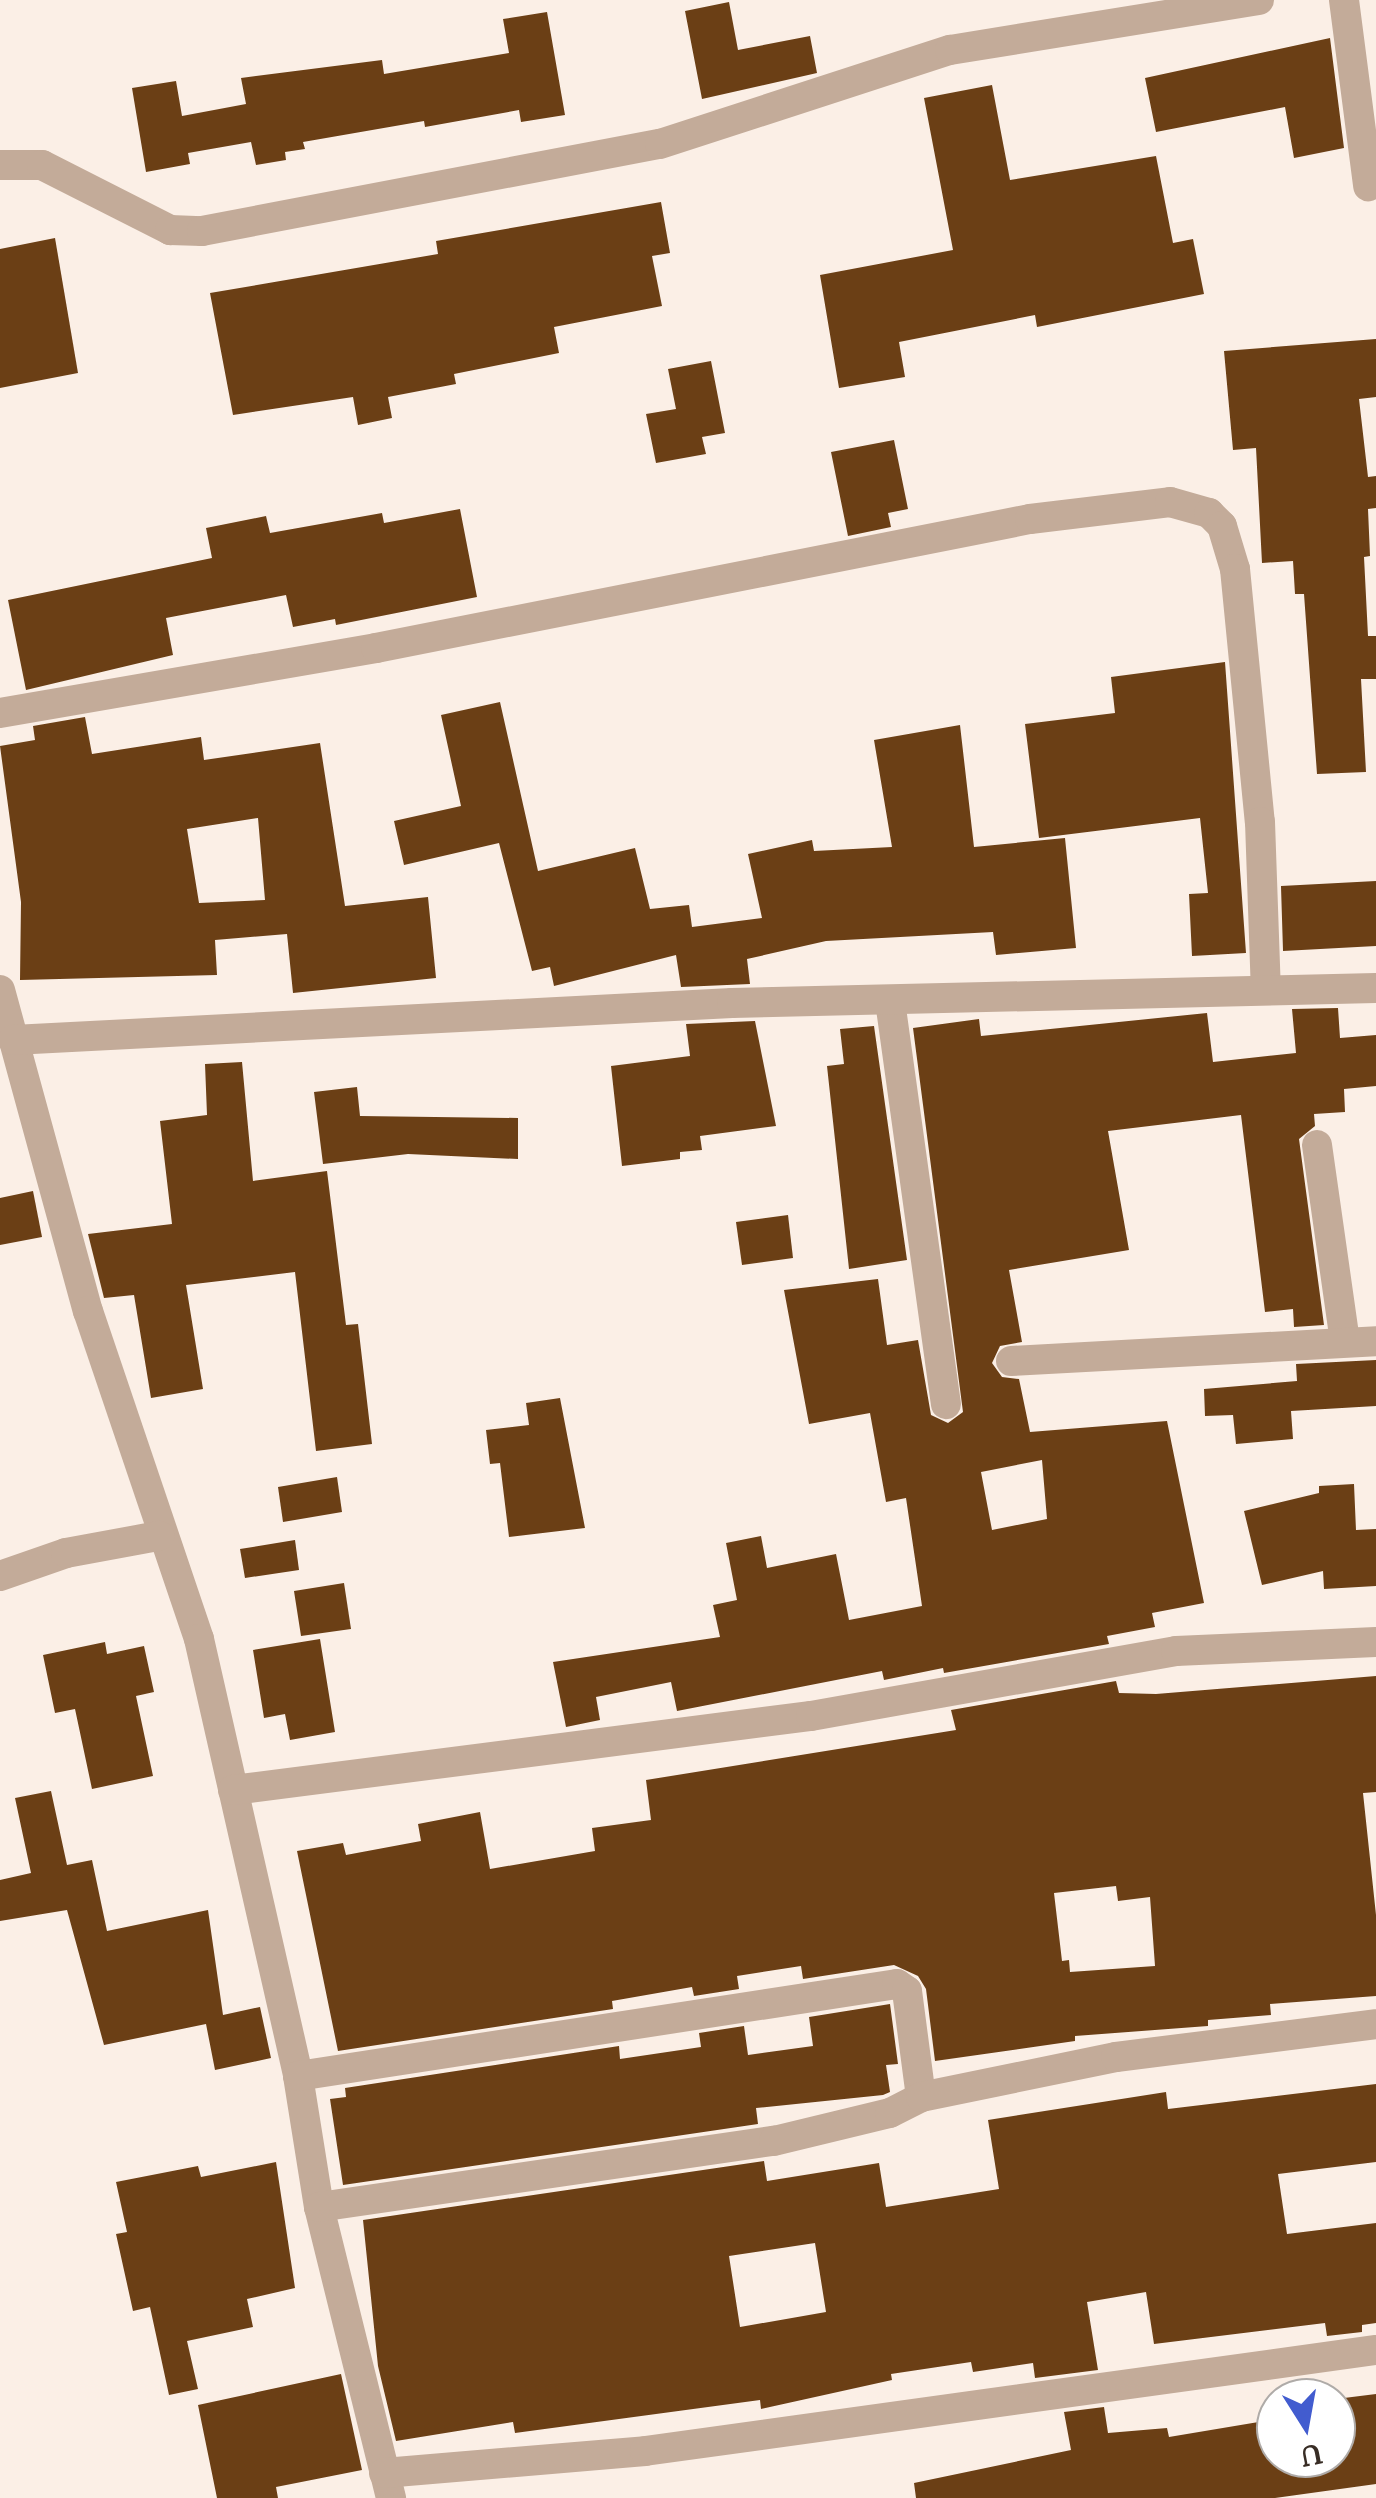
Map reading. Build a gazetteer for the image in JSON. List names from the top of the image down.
{
  "north": "bottom"
}
